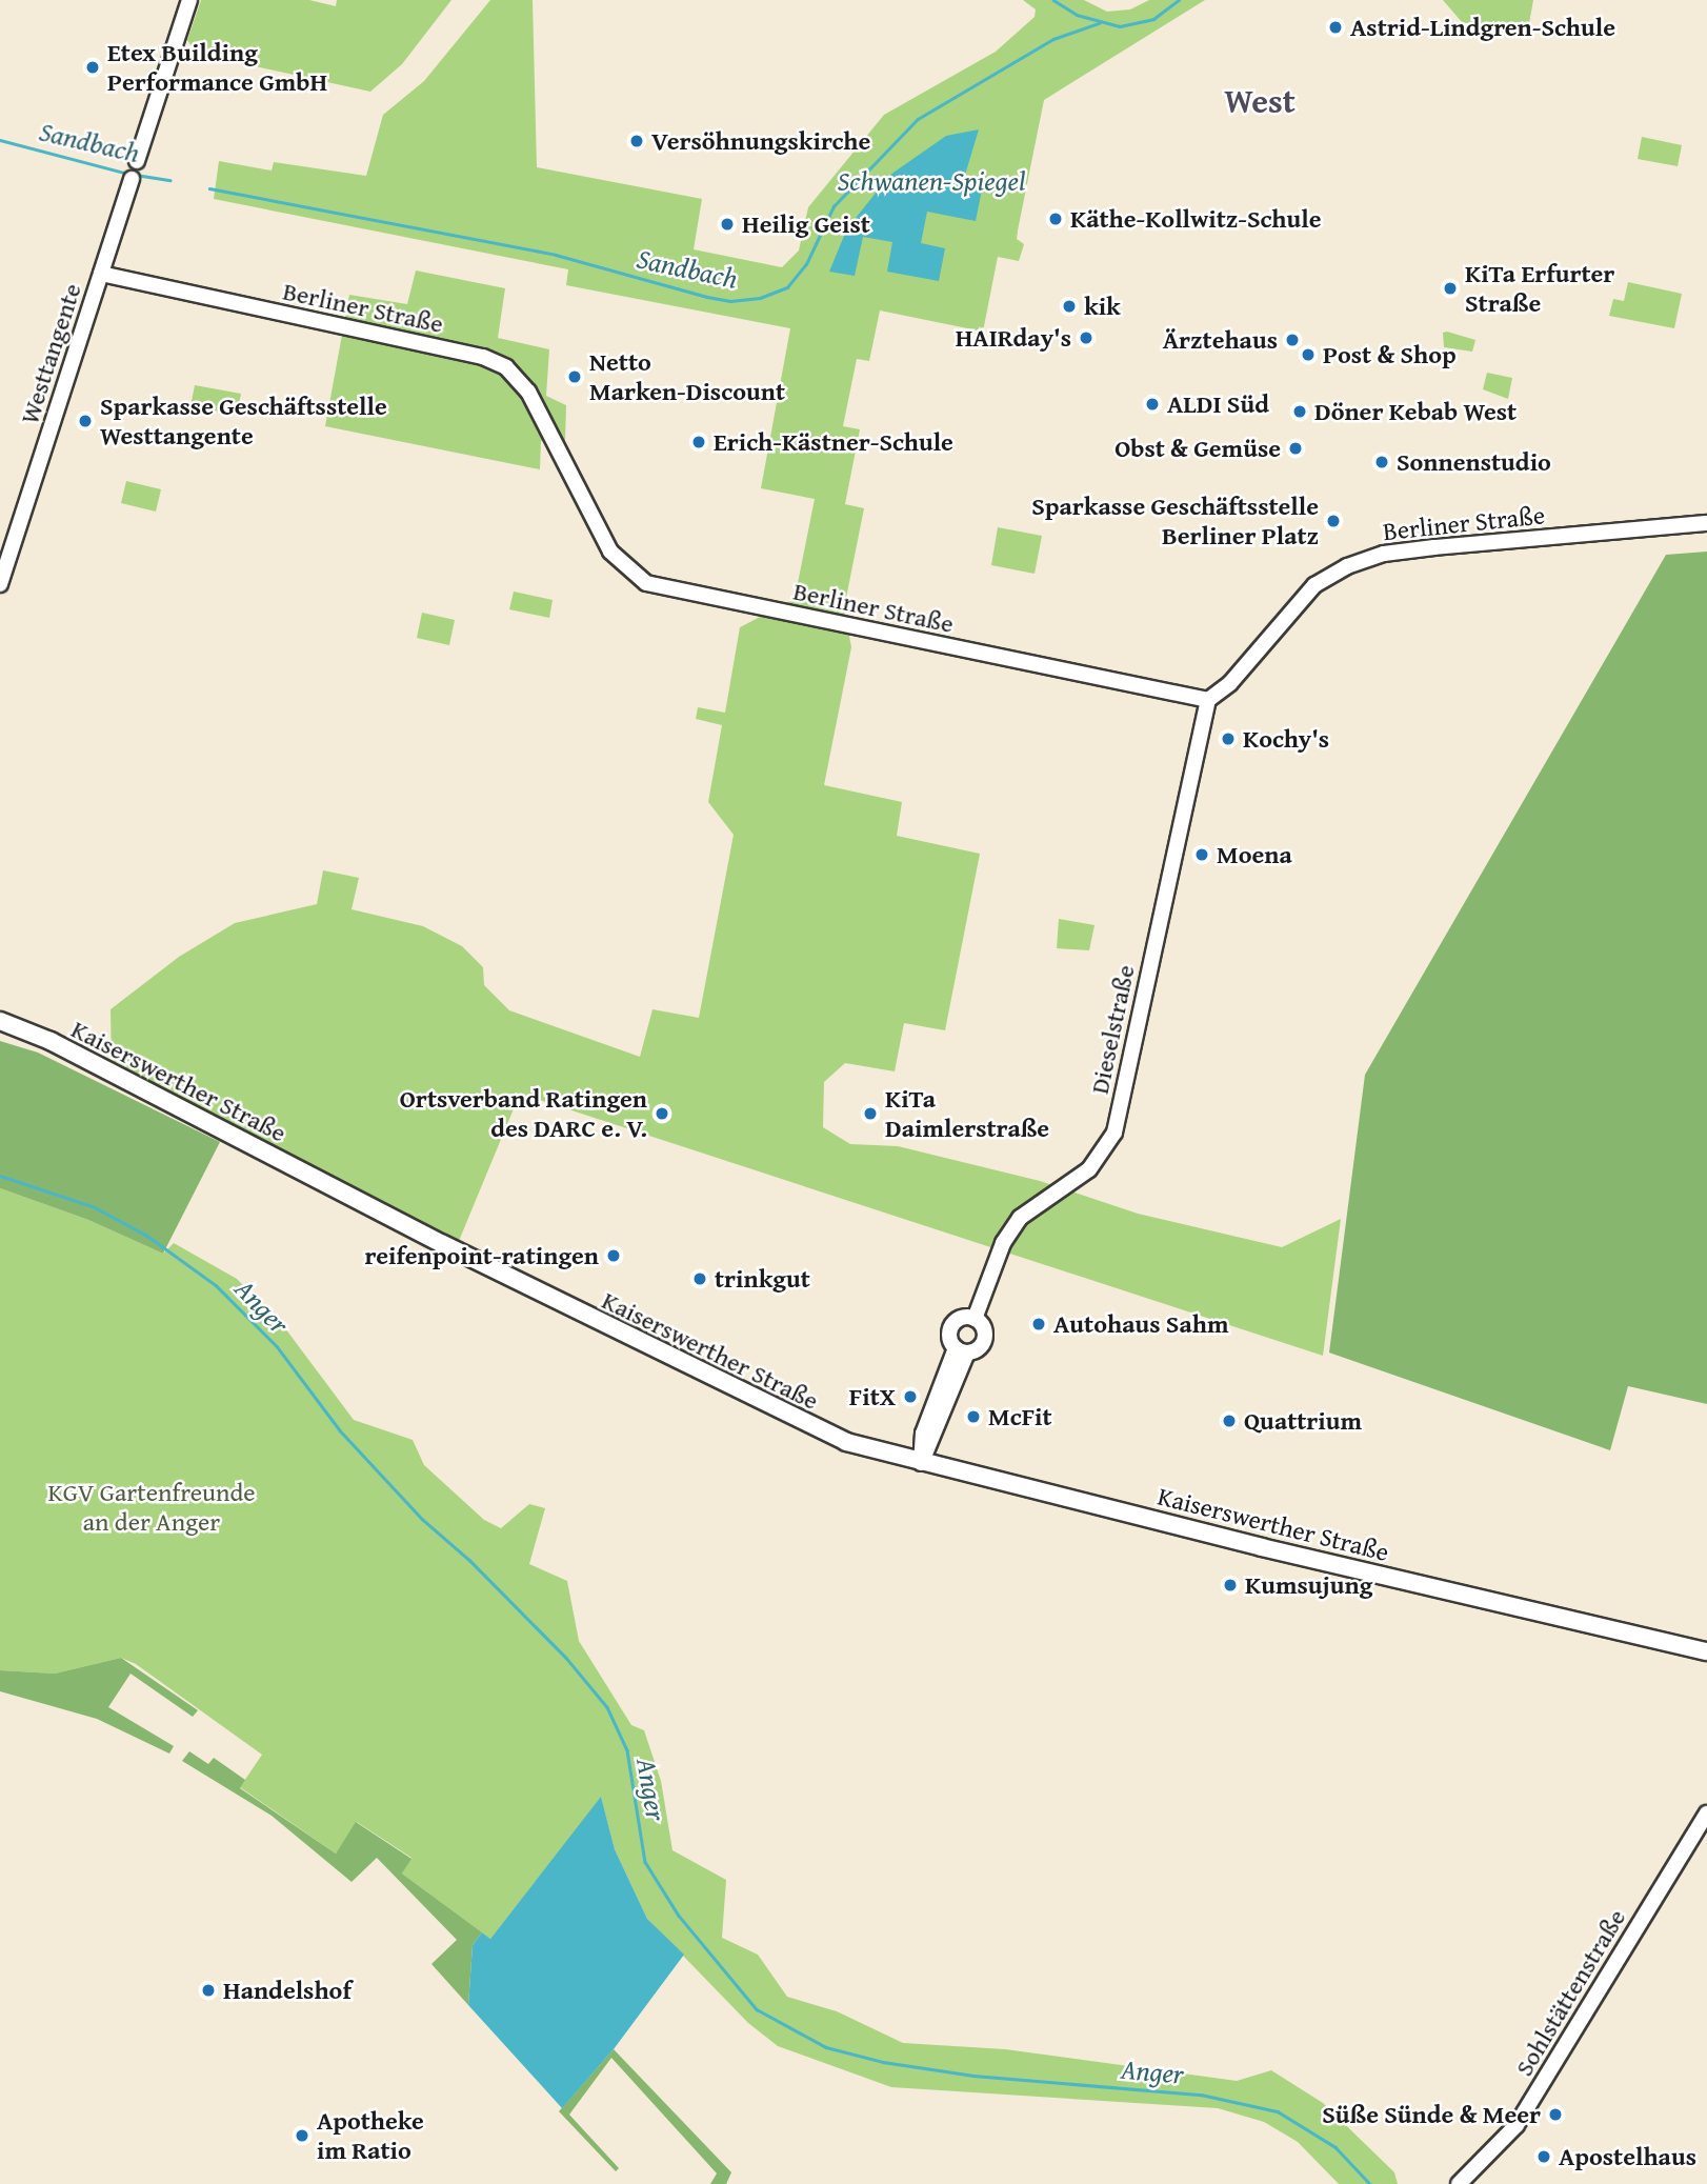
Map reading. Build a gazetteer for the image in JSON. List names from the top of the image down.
{
  "streets": {
    "main road": ["Kaiserswerther Straße"],
    "street": [
      "Berliner Straße",
      "Westtangente",
      "Dieselstraße",
      "Sohlstättenstraße"
    ]
  },
  "crossings": [
    ["Berliner Straße", "Westtangente"],
    ["Berliner Straße", "Dieselstraße"]
  ],
  "districts": ["West"],
  "water": ["Sandbach", "Schwanen-Spiegel", "Anger"],
  "parks": ["KGV Gartenfreunde an der Anger"],
  "places": [
    "Astrid-Lindgren-Schule",
    "Etex Building Performance GmbH",
    "Versöhnungskirche",
    "Käthe-Kollwitz-Schule",
    "Heilig Geist",
    "KiTa Erfurter Straße",
    "kik",
    "HAIRday's",
    "Ärztehaus",
    "Post & Shop",
    "Netto Marken-Discount",
    "ALDI Süd",
    "Döner Kebab West",
    "Sparkasse Geschäftsstelle Westtangente",
    "Erich-Kästner-Schule",
    "Obst & Gemüse",
    "Sonnenstudio",
    "Sparkasse Geschäftsstelle Berliner Platz",
    "Kochy's",
    "Moena",
    "Ortsverband Ratingen des DARC e. V.",
    "KiTa Daimlerstraße",
    "reifenpoint-ratingen",
    "trinkgut",
    "Autohaus Sahm",
    "FitX",
    "McFit",
    "Quattrium",
    "Kumsujung",
    "Handelshof",
    "Süße Sünde & Meer",
    "Apotheke im Ratio",
    "Apostelhaus"
  ]
}
